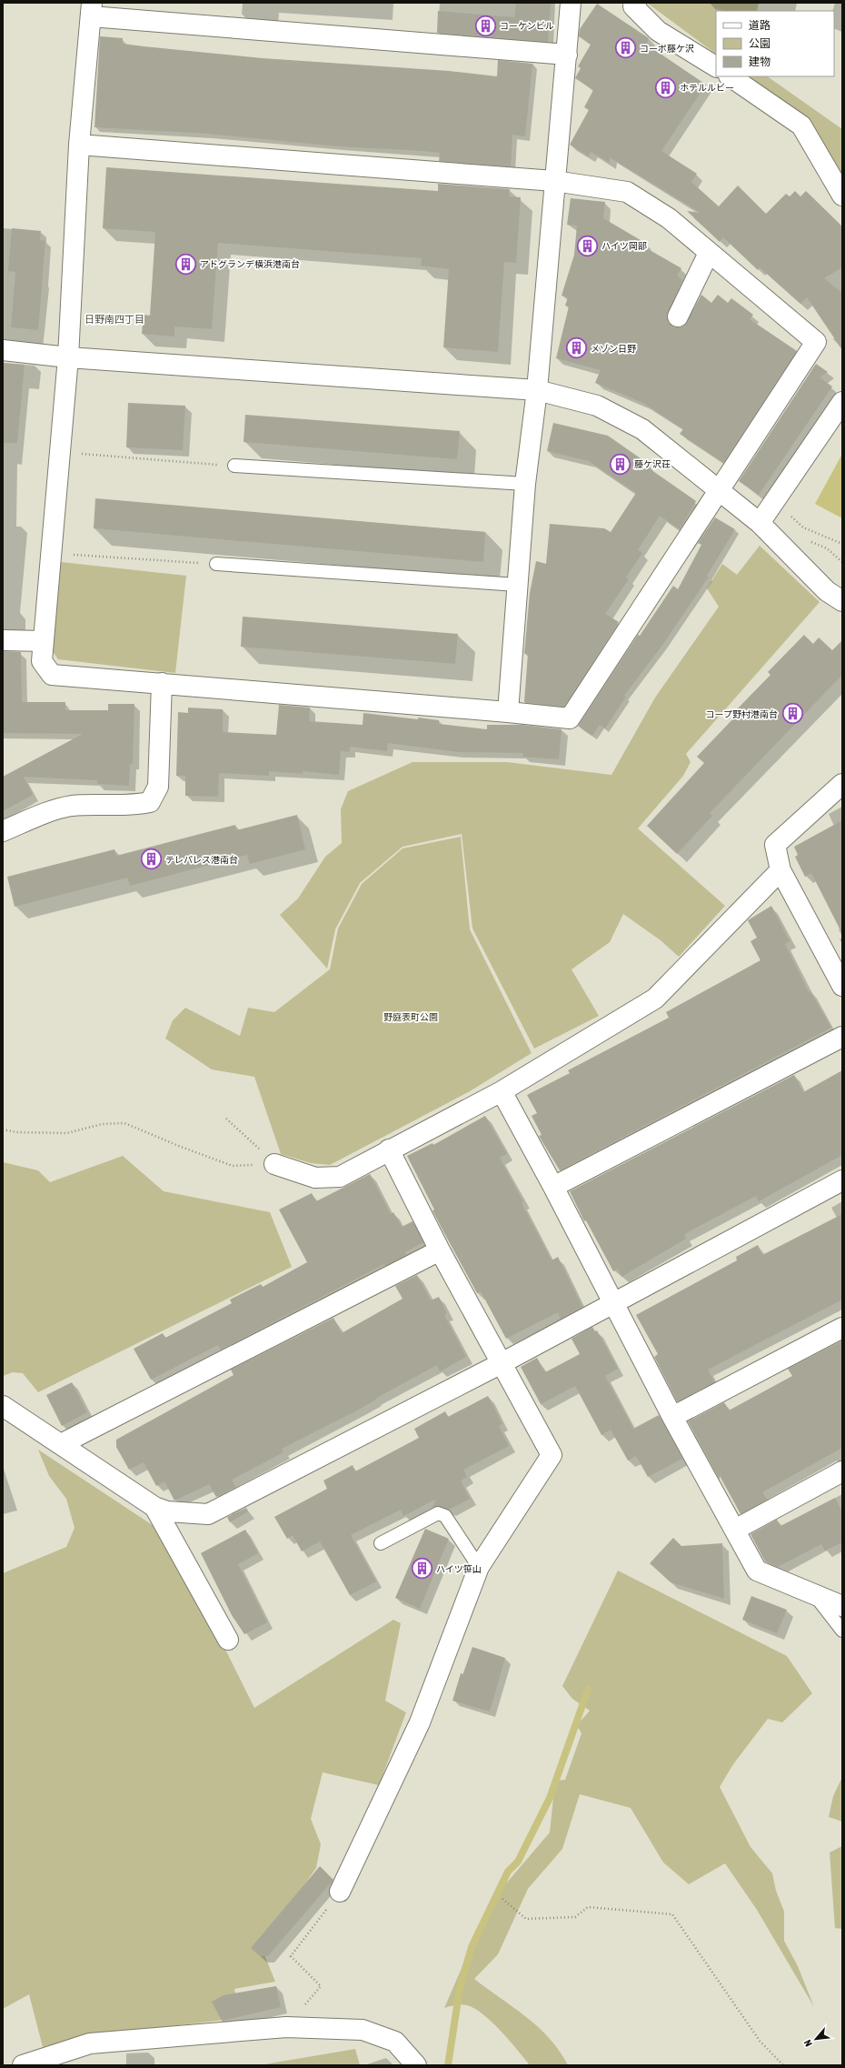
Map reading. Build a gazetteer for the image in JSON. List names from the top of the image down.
{
  "districts": ["日野南四丁目"],
  "parks": ["野庭表町公園"],
  "places": {
    "building": [
      "コーケンビル",
      "コーポ藤ケ沢",
      "ホテルルビー",
      "ハイツ岡部",
      "アドグランデ横浜港南台",
      "メゾン日野",
      "藤ケ沢荘",
      "コープ野村港南台",
      "テレパレス港南台",
      "ハイツ笹山"
    ]
  },
  "legend": ["道路", "公園", "建物"],
  "north": "bottom left"
}
